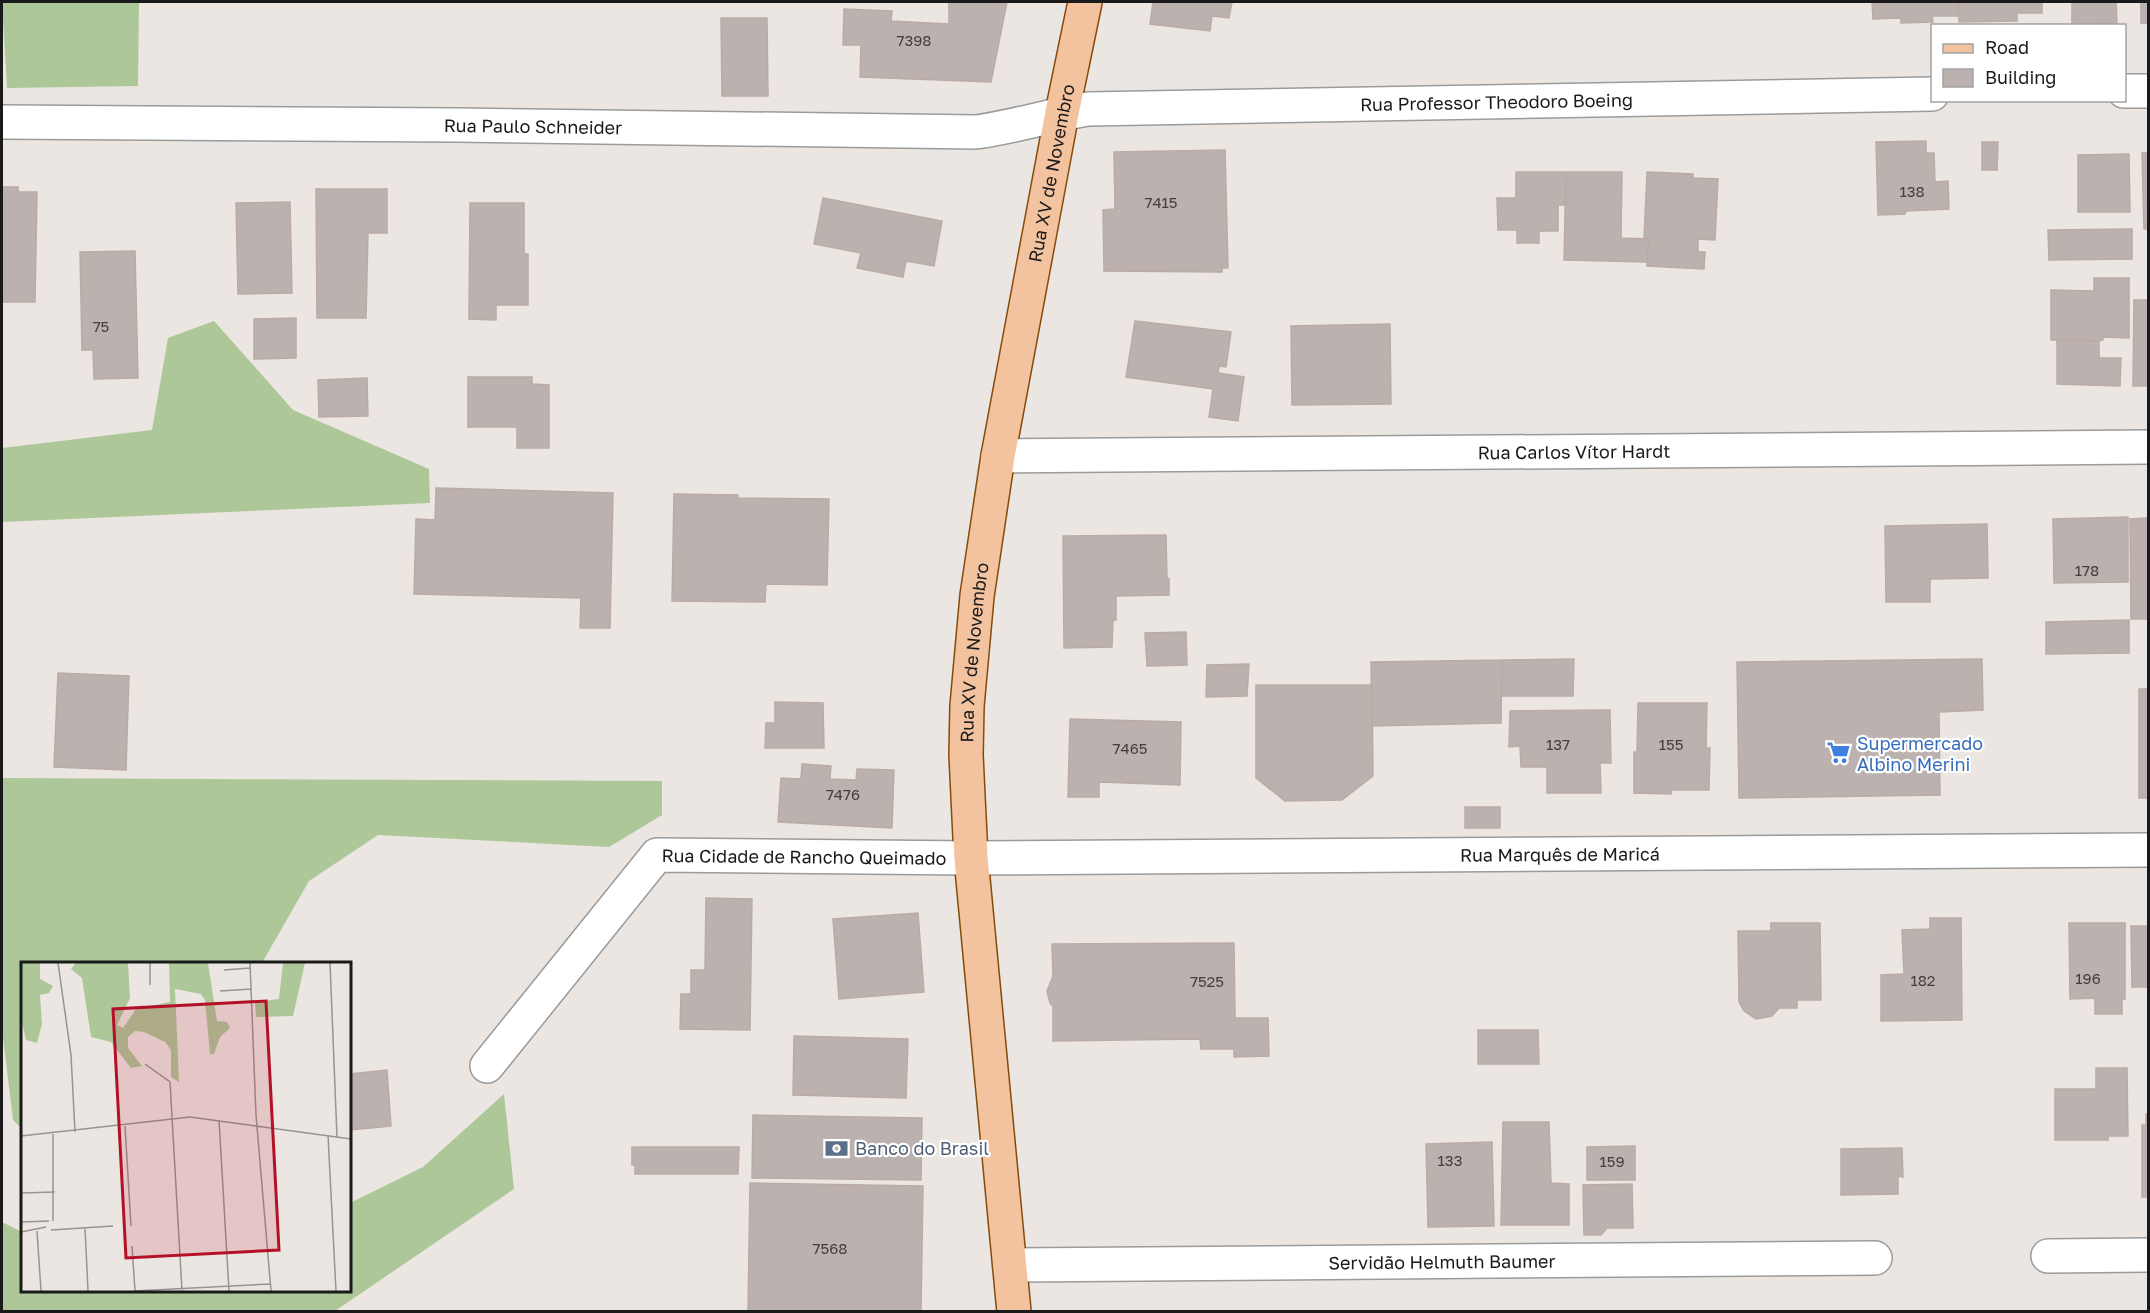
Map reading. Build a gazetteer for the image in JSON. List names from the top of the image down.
{
  "streets": {
    "main road": ["Rua XV de Novembro"],
    "street": [
      "Rua Professor Theodoro Boeing",
      "Rua Paulo Schneider",
      "Rua Carlos Vítor Hardt",
      "Rua Marquês de Maricá",
      "Rua Cidade de Rancho Queimado",
      "Servidão Helmuth Baumer"
    ]
  },
  "crossings": [
    ["Rua Professor Theodoro Boeing", "Rua Paulo Schneider"],
    ["Rua Professor Theodoro Boeing", "Rua XV de Novembro"],
    ["Rua Paulo Schneider", "Rua XV de Novembro"],
    ["Rua XV de Novembro", "Rua Carlos Vítor Hardt"],
    ["Rua XV de Novembro", "Rua Marquês de Maricá"],
    ["Rua XV de Novembro", "Rua Cidade de Rancho Queimado"],
    ["Rua XV de Novembro", "Servidão Helmuth Baumer"],
    ["Rua Marquês de Maricá", "Rua Cidade de Rancho Queimado"]
  ],
  "places": {
    "supermarket": ["Supermercado Albino Merini"],
    "bank": ["Banco do Brasil"]
  },
  "house_numbers": [
    "7398",
    "138",
    "7415",
    "75",
    "178",
    "137",
    "155",
    "7465",
    "7476",
    "196",
    "182",
    "7525",
    "133",
    "159",
    "7568"
  ],
  "legend": ["Road", "Building"]
}
